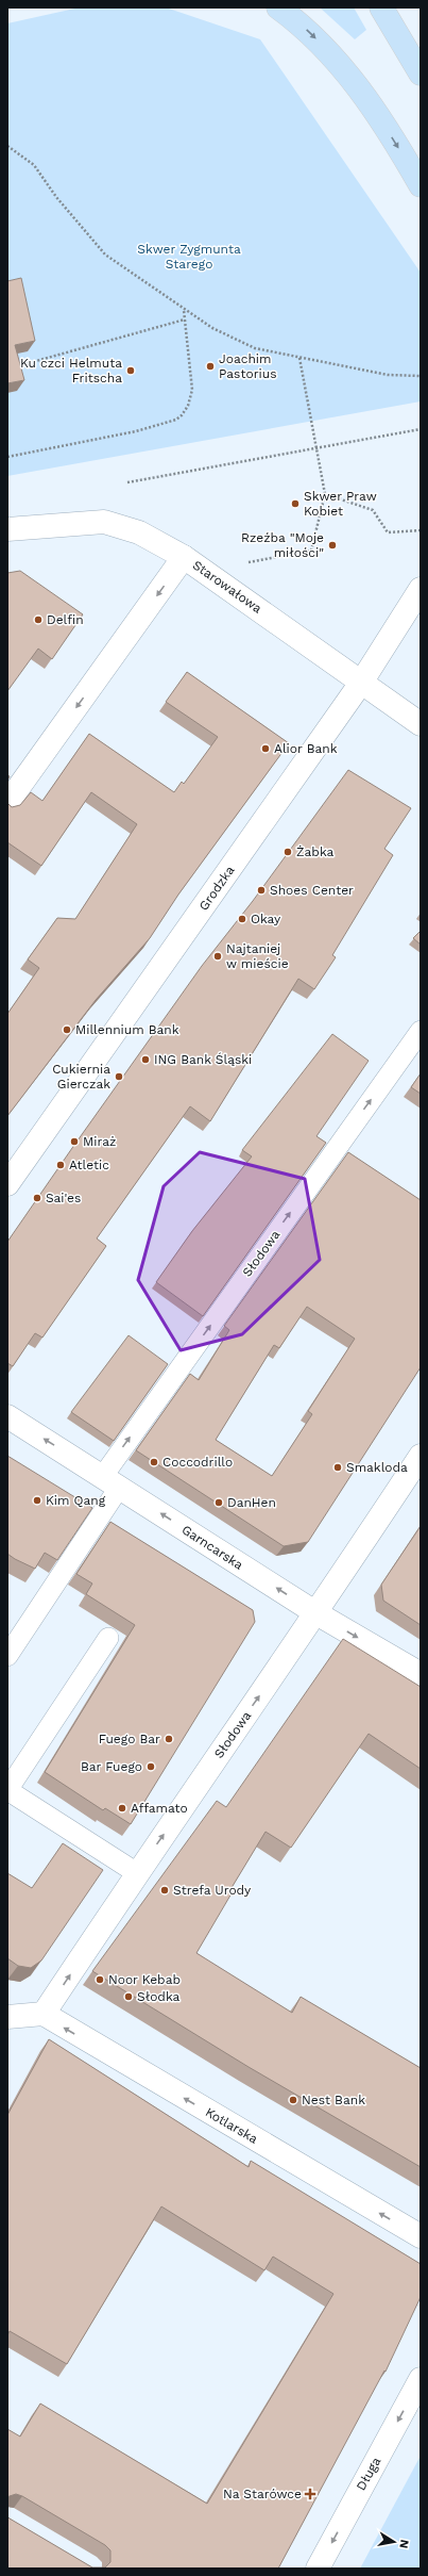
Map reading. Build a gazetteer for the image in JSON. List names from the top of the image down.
{
  "streets": {
    "street": [
      "Starowałowa",
      "Grodzka",
      "Słodowa",
      "Garncarska",
      "Kotlarska",
      "Długa"
    ]
  },
  "crossings": [
    ["Starowałowa", "Grodzka"],
    ["Słodowa", "Garncarska"],
    ["Słodowa", "Kotlarska"]
  ],
  "one_way": ["Słodowa", "Kotlarska", "Długa"],
  "parks": ["Skwer Zygmunta Starego"],
  "places": {
    "other": [
      "Joachim Pastorius",
      "Ku czci Helmuta Fritscha",
      "Skwer Praw Kobiet",
      "Rzeźba \"Moje miłości\"",
      "Delfin",
      "Alior Bank",
      "Żabka",
      "Shoes Center",
      "Okay",
      "Najtaniej w mieście",
      "Millennium Bank",
      "ING Bank Śląski",
      "Cukiernia Gierczak",
      "Miraż",
      "Atletic",
      "Sai'es",
      "Coccodrillo",
      "Smakloda",
      "Kim Qang",
      "DanHen",
      "Fuego Bar",
      "Bar Fuego",
      "Affamato",
      "Strefa Urody",
      "Noor Kebab",
      "Słodka",
      "Nest Bank"
    ],
    "health": ["Na Starówce"]
  },
  "north": "right"
}
